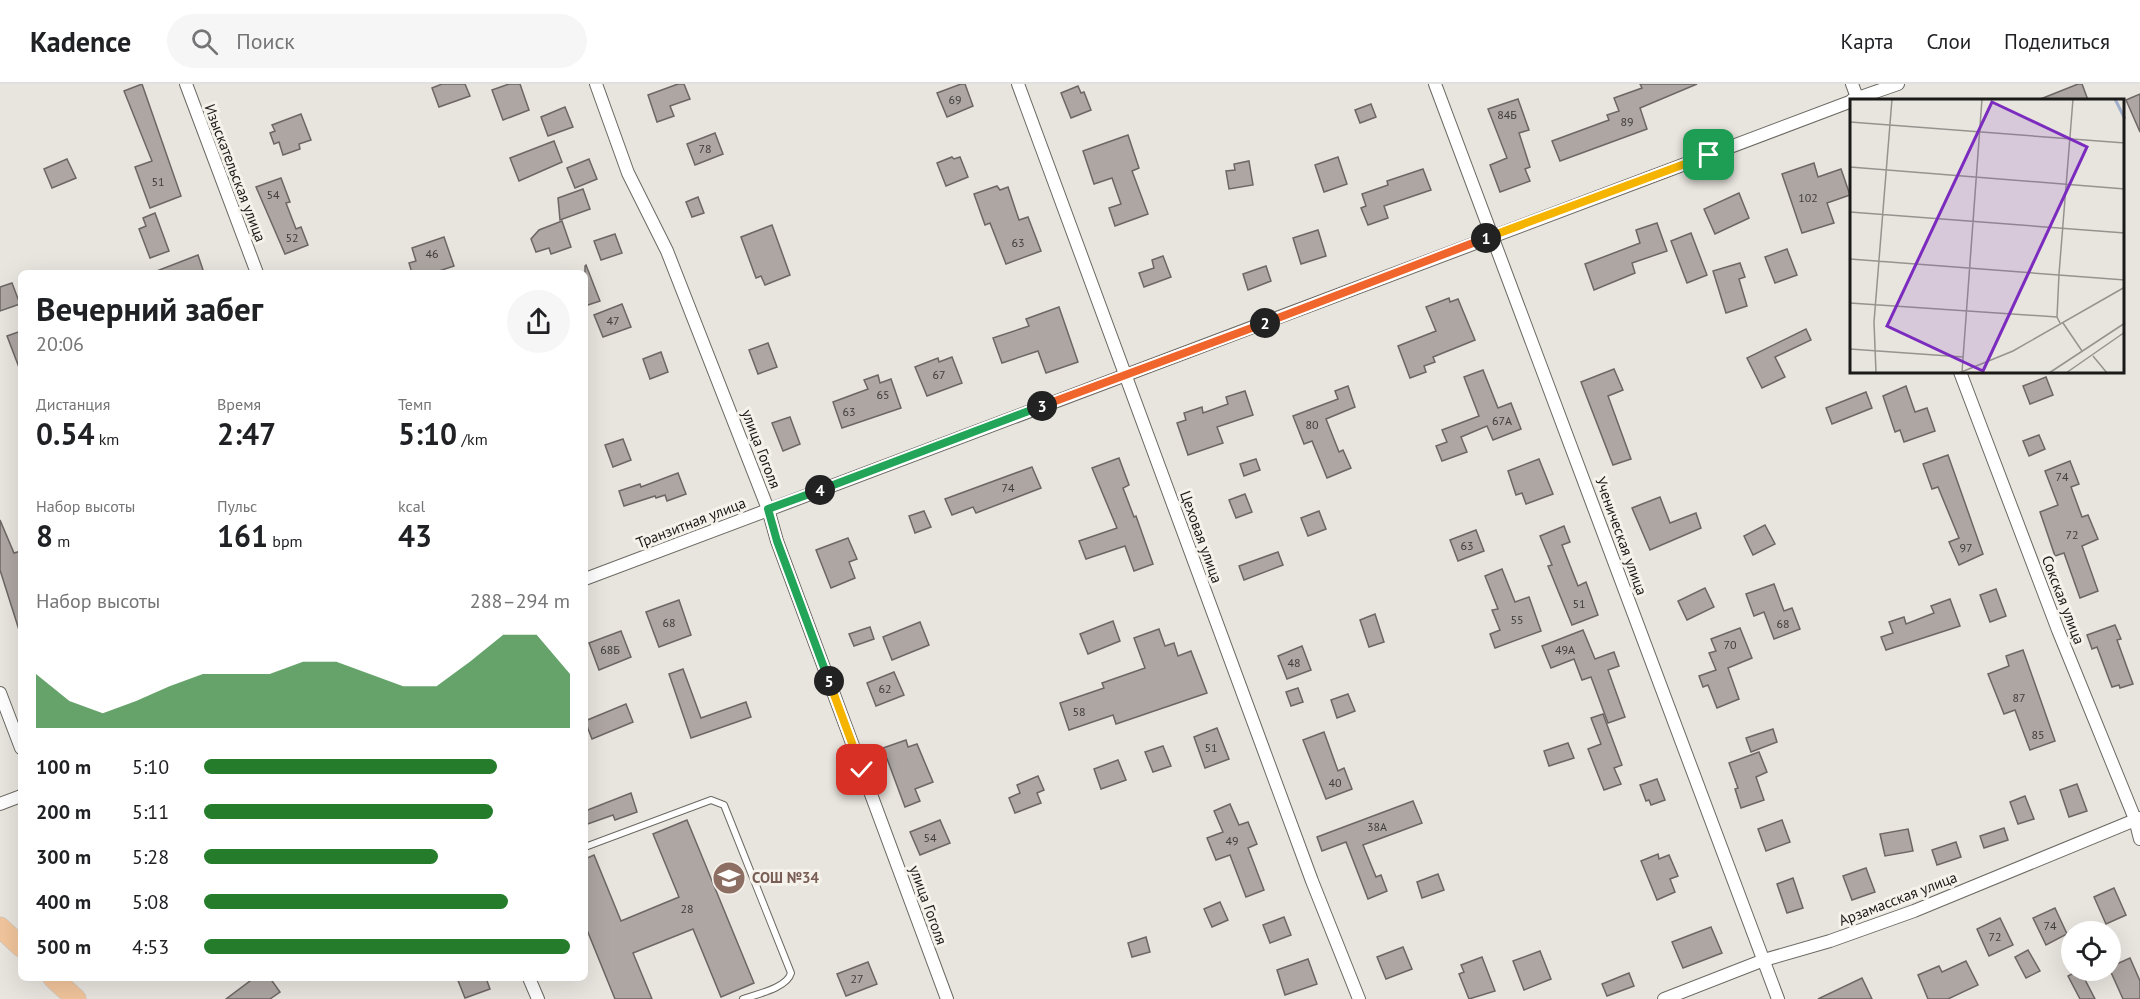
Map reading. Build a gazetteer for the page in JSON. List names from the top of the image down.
{
  "streets": {
    "street": [
      "Изыскательская улица",
      "улица Гоголя",
      "Транзитная улица",
      "Ученическая улица",
      "Цеховая улица",
      "Сокская улица",
      "Арзамасская улица"
    ]
  },
  "crossings": [
    ["улица Гоголя", "Транзитная улица"],
    ["Транзитная улица", "Ученическая улица"],
    ["Транзитная улица", "Цеховая улица"],
    ["Ученическая улица", "Арзамасская улица"],
    ["Сокская улица", "Арзамасская улица"]
  ],
  "places": {
    "school or university": ["СОШ №34"]
  },
  "house_numbers": [
    "69",
    "84Б",
    "89",
    "78",
    "51",
    "54",
    "102",
    "52",
    "63",
    "46",
    "47",
    "67",
    "65",
    "63",
    "67А",
    "80",
    "74",
    "74",
    "72",
    "63",
    "97",
    "51",
    "55",
    "68",
    "68",
    "70",
    "68Б",
    "49А",
    "48",
    "62",
    "87",
    "58",
    "85",
    "51",
    "40",
    "38А",
    "54",
    "49",
    "28",
    "74",
    "72",
    "27"
  ],
  "page": {
    "header": "Kadence",
    "search": "Поиск",
    "nav": ["Карта", "Слои", "Поделиться"],
    "pins": [
      "1",
      "2",
      "3",
      "4",
      "5"
    ],
    "heading": ["Вечерний забег", "20:06"],
    "stats": [
      ["Дистанция", "0.54 km"],
      ["Время", "2:47"],
      ["Темп", "5:10 /km"],
      ["Набор высоты", "8 m"],
      ["Пульс", "161 bpm"],
      ["kcal", "43"]
    ],
    "chart": ["Набор высоты", "288–294 m"],
    "list": [
      {
        "name": "100 m",
        "note": "5:10"
      },
      {
        "name": "200 m",
        "note": "5:11"
      },
      {
        "name": "300 m",
        "note": "5:28"
      },
      {
        "name": "400 m",
        "note": "5:08"
      },
      {
        "name": "500 m",
        "note": "4:53"
      }
    ]
  }
}
